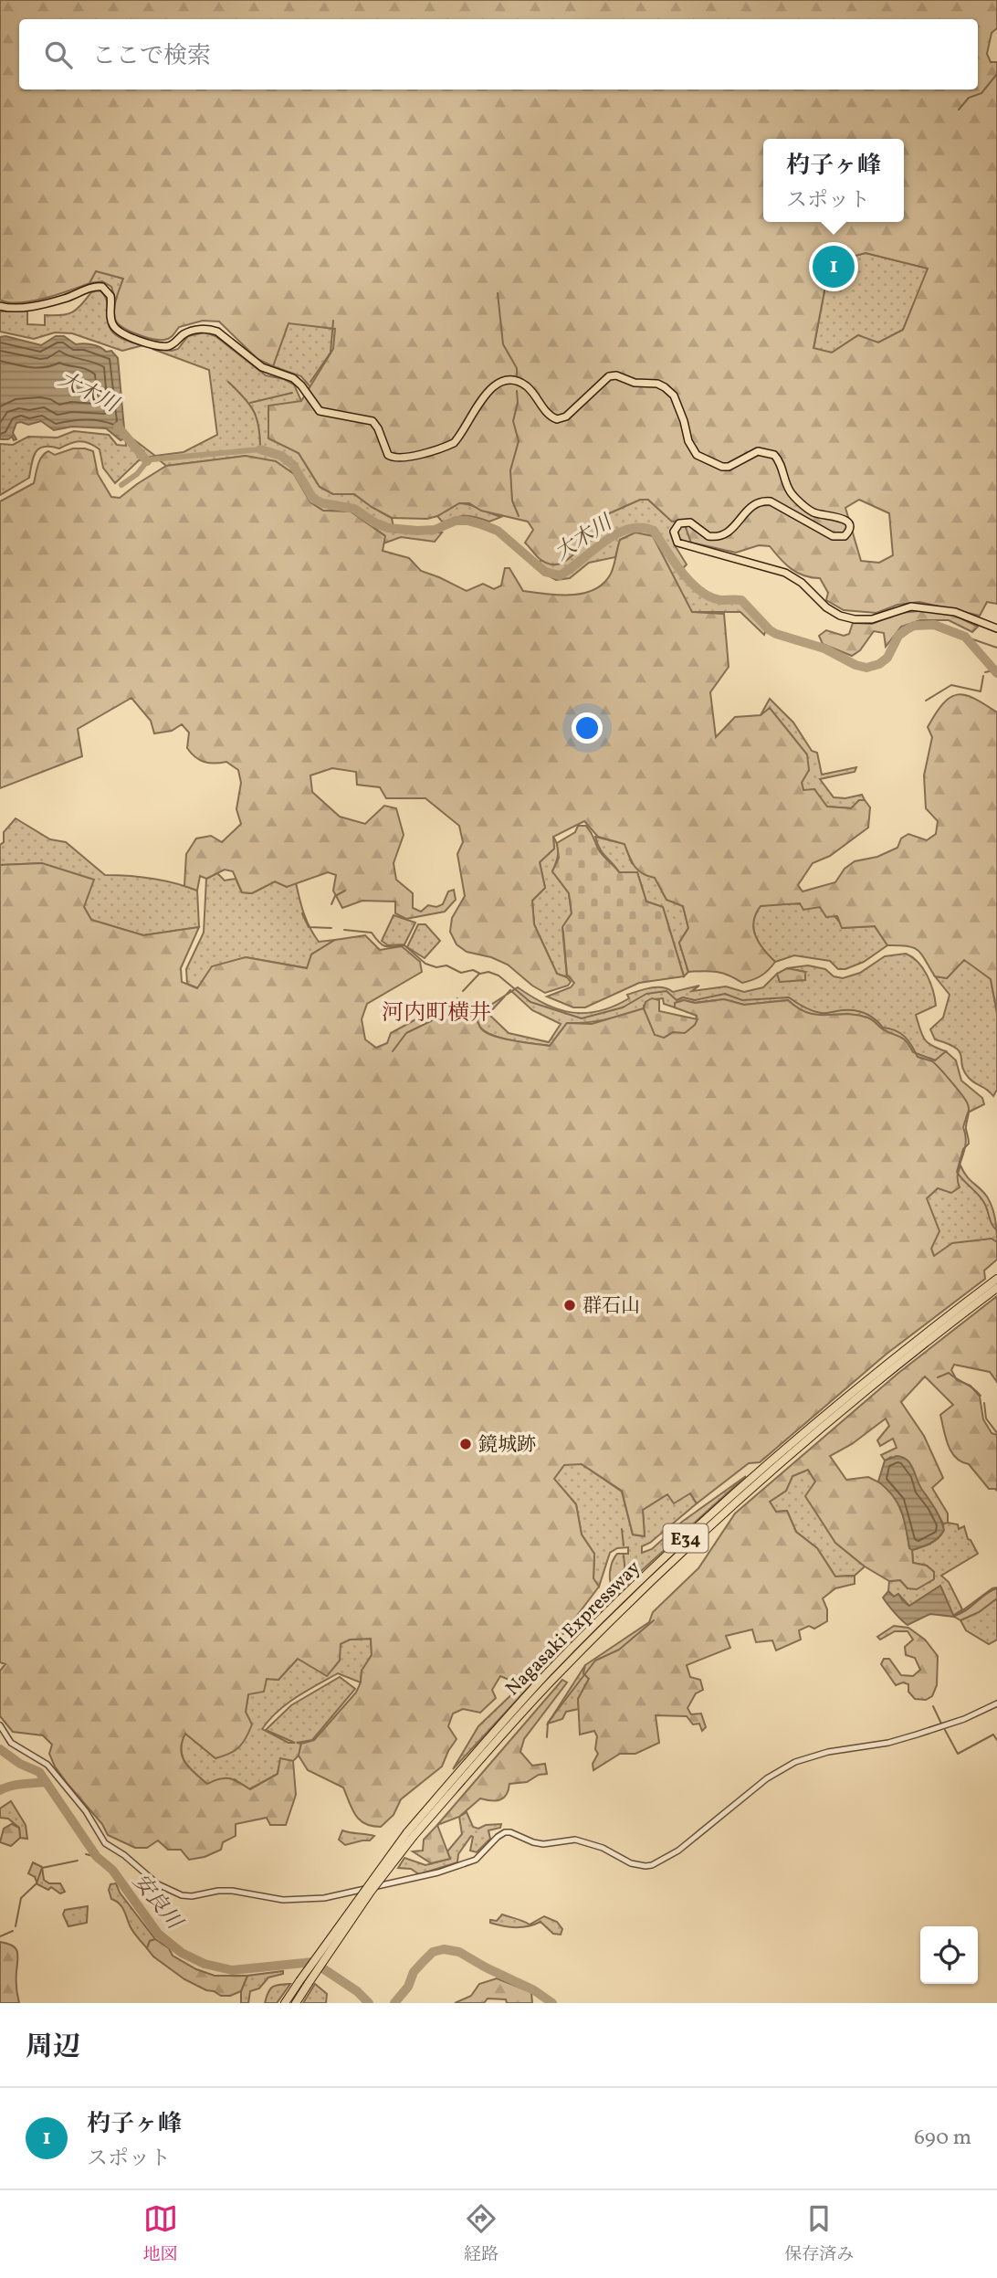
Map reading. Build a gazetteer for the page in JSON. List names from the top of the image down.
{
  "streets": {
    "highway": ["E34", "Nagasaki Expressway"]
  },
  "districts": ["河内町横井"],
  "water": ["大木川", "安良川"],
  "places": ["群石山", "鏡城跡"],
  "page": {
    "search": "ここで検索",
    "popup": ["杓子ヶ峰", "スポット"],
    "pins": "1",
    "heading": "周辺",
    "list": [
      {
        "mark": "1",
        "name": "杓子ヶ峰",
        "note": "スポット",
        "value": "690 m"
      }
    ],
    "nav": ["地図", "経路", "保存済み"]
  }
}
